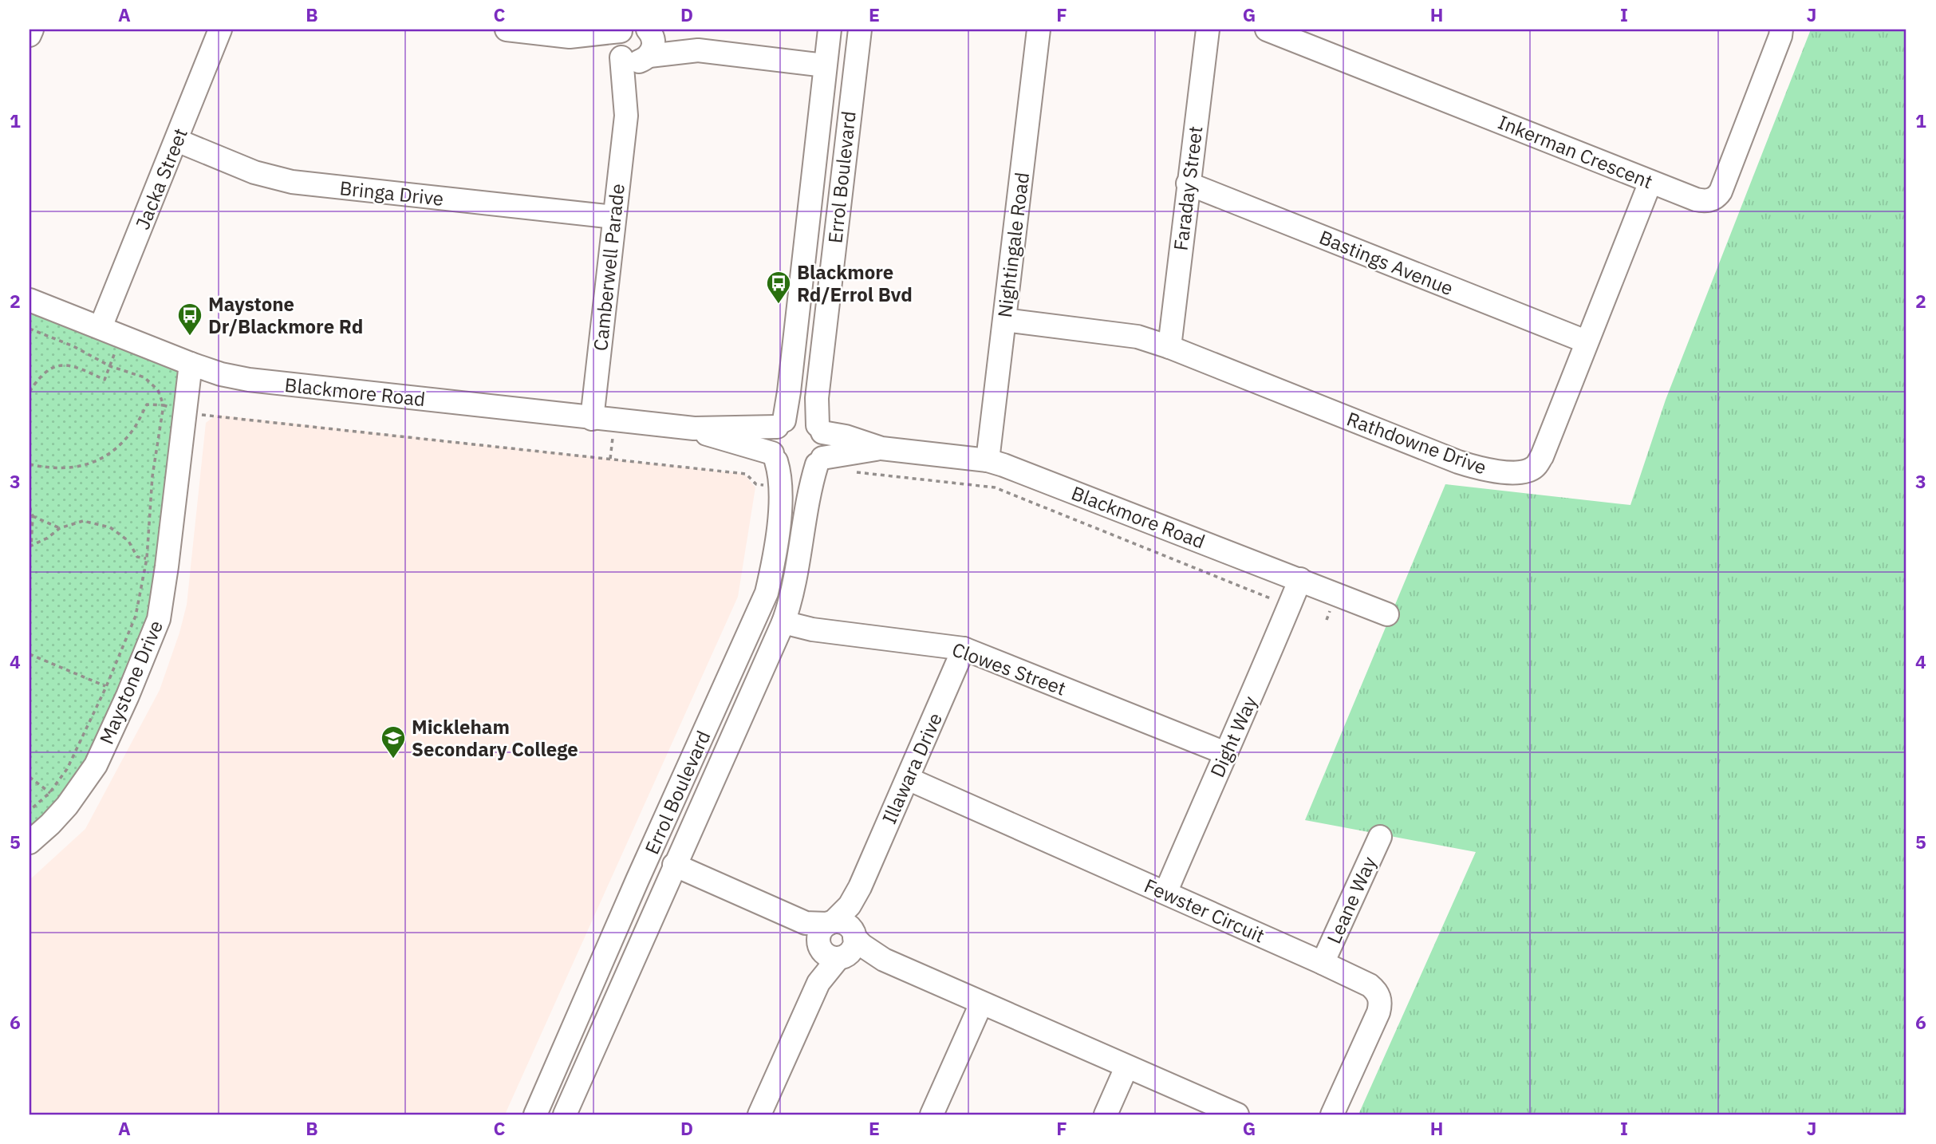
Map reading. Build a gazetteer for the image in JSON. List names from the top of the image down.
{
  "streets": {
    "street": [
      "Inkerman Crescent",
      "Errol Boulevard",
      "Jacka Street",
      "Faraday Street",
      "Bringa Drive",
      "Nightingale Road",
      "Bastings Avenue",
      "Camberwell Parade",
      "Blackmore Road",
      "Rathdowne Drive",
      "Clowes Street",
      "Maystone Drive",
      "Dight Way",
      "Illawara Drive",
      "Leane Way",
      "Fewster Circuit"
    ]
  },
  "crossings": [
    ["Inkerman Crescent", "Rathdowne Drive"],
    ["Errol Boulevard", "Blackmore Road"],
    ["Errol Boulevard", "Clowes Street"],
    ["Jacka Street", "Bringa Drive"],
    ["Jacka Street", "Blackmore Road"],
    ["Faraday Street", "Bastings Avenue"],
    ["Faraday Street", "Rathdowne Drive"],
    ["Bringa Drive", "Camberwell Parade"],
    ["Nightingale Road", "Blackmore Road"],
    ["Nightingale Road", "Rathdowne Drive"],
    ["Bastings Avenue", "Rathdowne Drive"],
    ["Camberwell Parade", "Blackmore Road"],
    ["Blackmore Road", "Maystone Drive"],
    ["Blackmore Road", "Dight Way"],
    ["Clowes Street", "Dight Way"],
    ["Clowes Street", "Illawara Drive"],
    ["Dight Way", "Fewster Circuit"],
    ["Illawara Drive", "Fewster Circuit"],
    ["Leane Way", "Fewster Circuit"]
  ],
  "places": {
    "bus stop": ["Blackmore Rd/Errol Bvd", "Maystone Dr/Blackmore Rd"],
    "school or university": ["Mickleham Secondary College"]
  },
  "grid": {
    "columns": [
      "A",
      "B",
      "C",
      "D",
      "E",
      "F",
      "G",
      "H",
      "I",
      "J"
    ],
    "rows": [
      "1",
      "2",
      "3",
      "4",
      "5",
      "6"
    ]
  }
}
